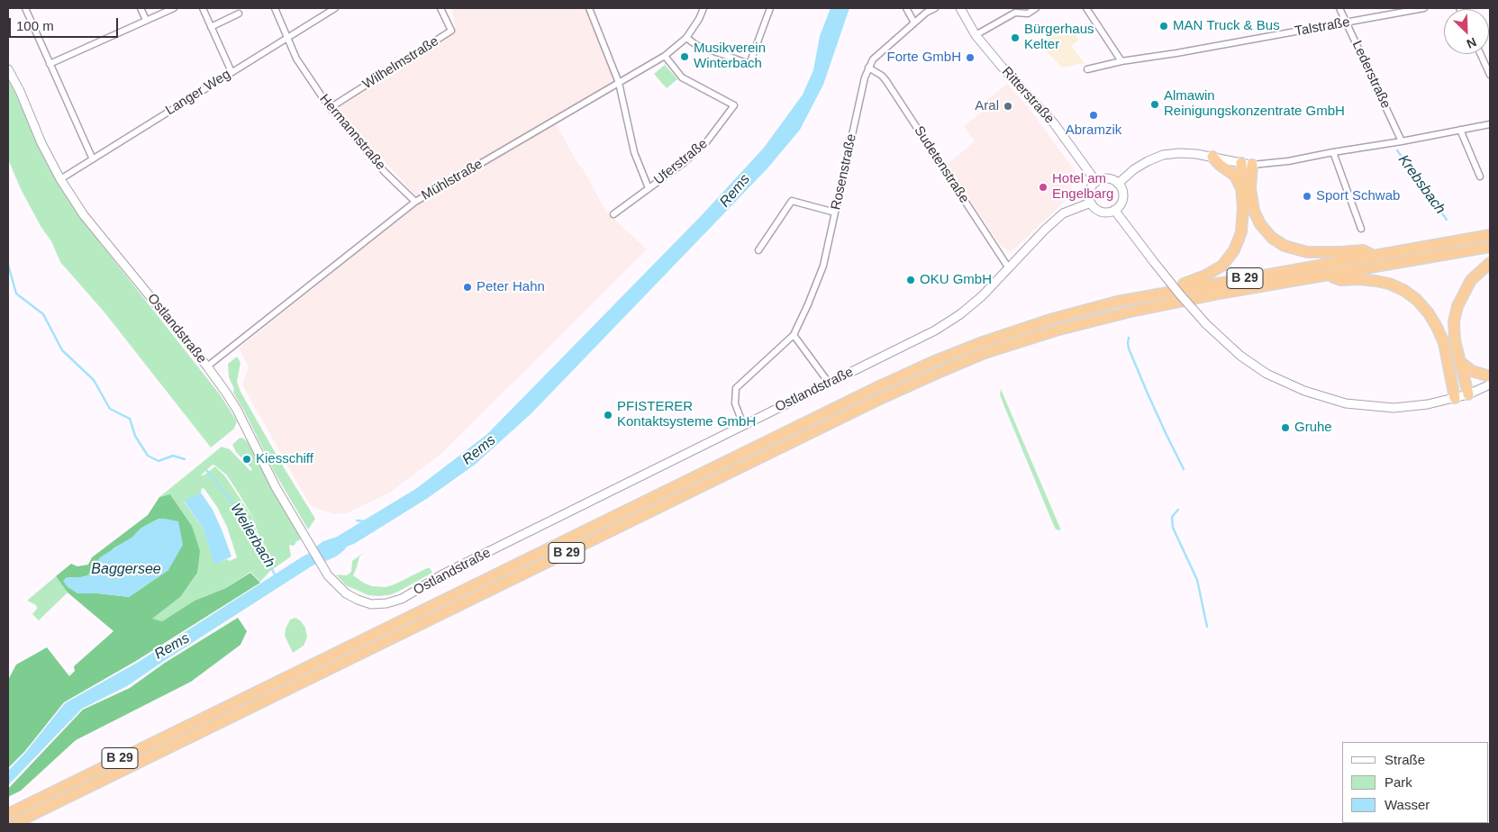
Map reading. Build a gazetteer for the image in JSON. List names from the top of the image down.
{
  "streets": {
    "highway": ["B 29"],
    "street": [
      "Talstraße",
      "Wilhelmstraße",
      "Lederstraße",
      "Langer Weg",
      "Ritterstraße",
      "Hermannstraße",
      "Uferstraße",
      "Sudetenstraße",
      "Rosenstraße",
      "Mühlstraße",
      "Ostlandstraße"
    ]
  },
  "crossings": [
    ["Talstraße", "Lederstraße"],
    ["Wilhelmstraße", "Hermannstraße"],
    ["Langer Weg", "Hermannstraße"],
    ["Langer Weg", "Ostlandstraße"],
    ["Ritterstraße", "Ostlandstraße"],
    ["Hermannstraße", "Mühlstraße"],
    ["Uferstraße", "Mühlstraße"],
    ["Sudetenstraße", "Rosenstraße"],
    ["Sudetenstraße", "Ostlandstraße"],
    ["Rosenstraße", "Ostlandstraße"],
    ["Mühlstraße", "Ostlandstraße"]
  ],
  "water": [
    "Krebsbach",
    "Rems",
    "Weilerbach",
    "Baggersee"
  ],
  "places": [
    "MAN Truck & Bus",
    "Bürgerhaus Kelter",
    "Musikverein Winterbach",
    "Forte GmbH",
    "Almawin Reinigungskonzentrate GmbH",
    "Aral",
    "Abramzik",
    "Hotel am Engelbarg",
    "Sport Schwab",
    "OKU GmbH",
    "Peter Hahn",
    "PFISTERER Kontaktsysteme GmbH",
    "Gruhe",
    "Kiesschiff"
  ],
  "legend": ["Straße", "Park", "Wasser"],
  "scale_bar": "100 m",
  "north": "bottom right"
}
